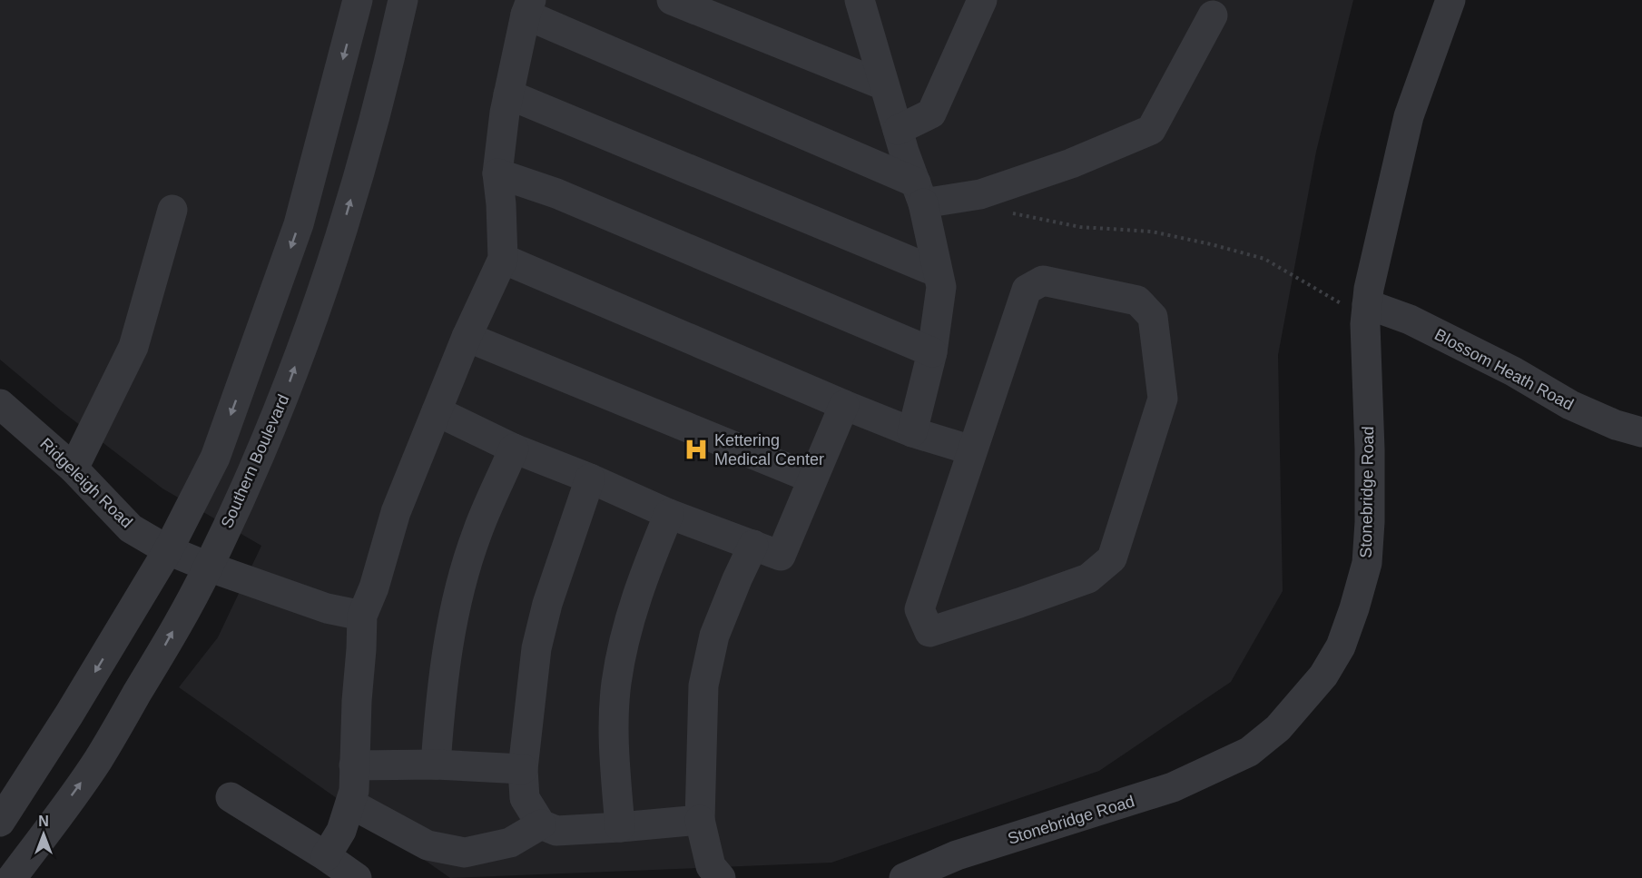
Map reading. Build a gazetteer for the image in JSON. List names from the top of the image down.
{
  "streets": {
    "street": [
      "Blossom Heath Road",
      "Southern Boulevard",
      "Ridgeleigh Road",
      "Stonebridge Road"
    ]
  },
  "crossings": [
    ["Blossom Heath Road", "Stonebridge Road"],
    ["Southern Boulevard", "Ridgeleigh Road"]
  ],
  "places": {
    "hospital": ["Kettering Medical Center"]
  },
  "north": "top"
}
